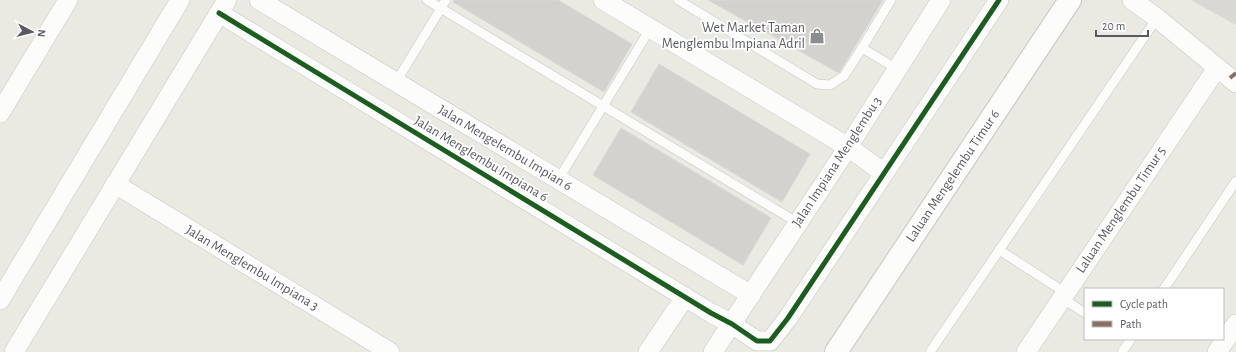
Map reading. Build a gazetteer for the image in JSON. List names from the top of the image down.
{
  "streets": {
    "street": [
      "Jalan Mengelembu Impian 6",
      "Jalan Menglembu Impiana 6",
      "Jalan Impiana Menglembu 3",
      "Laluan Mengelembu Timur 6",
      "Laluan Menglembu Timur 5",
      "Jalan Menglembu Impiana 3"
    ]
  },
  "crossings": [
    ["Jalan Mengelembu Impian 6", "Jalan Impiana Menglembu 3"],
    ["Jalan Menglembu Impiana 6", "Jalan Impiana Menglembu 3"]
  ],
  "places": {
    "shop": ["Wet Market Taman Menglembu Impiana Adril"]
  },
  "legend": ["Cycle path", "Path"],
  "scale_bar": "20 m",
  "north": "right"
}
